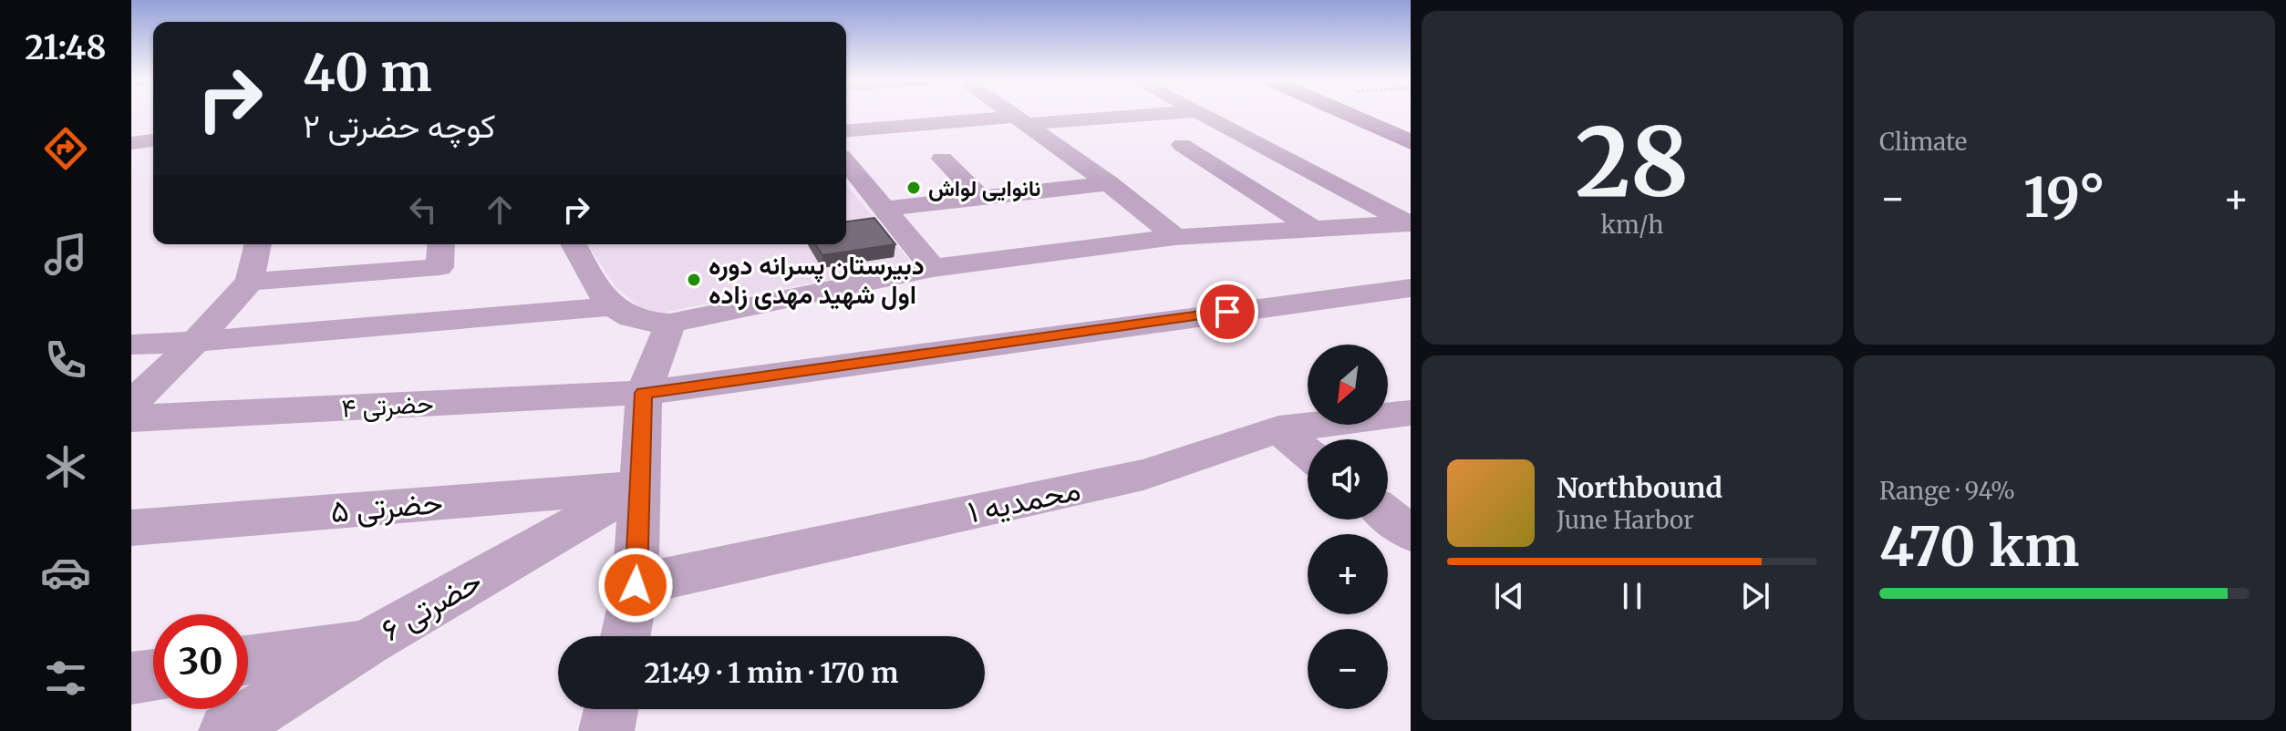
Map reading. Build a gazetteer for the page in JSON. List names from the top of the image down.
{
  "streets": {
    "street": [
      "حضرتی ۴",
      "محمدیه ۱",
      "حضرتی ۵",
      "حضرتی ۶"
    ]
  },
  "crossings": [
    ["حضرتی ۵", "حضرتی ۶"]
  ],
  "places": ["نانوایی لواش", "دبیرستان پسرانه دوره اول شهید مهدی زاده"],
  "north": "bottom left",
  "page": {
    "tabs": "21:48",
    "tile": [
      ["28", "km/h"],
      "Climate",
      ["Range · 94%", "470 km"]
    ],
    "turn": ["40 m", "کوچه حضرتی ۲"],
    "heat": ["−", "19°", "+"],
    "map_buttons": ["+", "−"],
    "song": ["Northbound", "June Harbor"],
    "limit": "30",
    "trip": "21:49 · 1 min · 170 m"
  }
}
